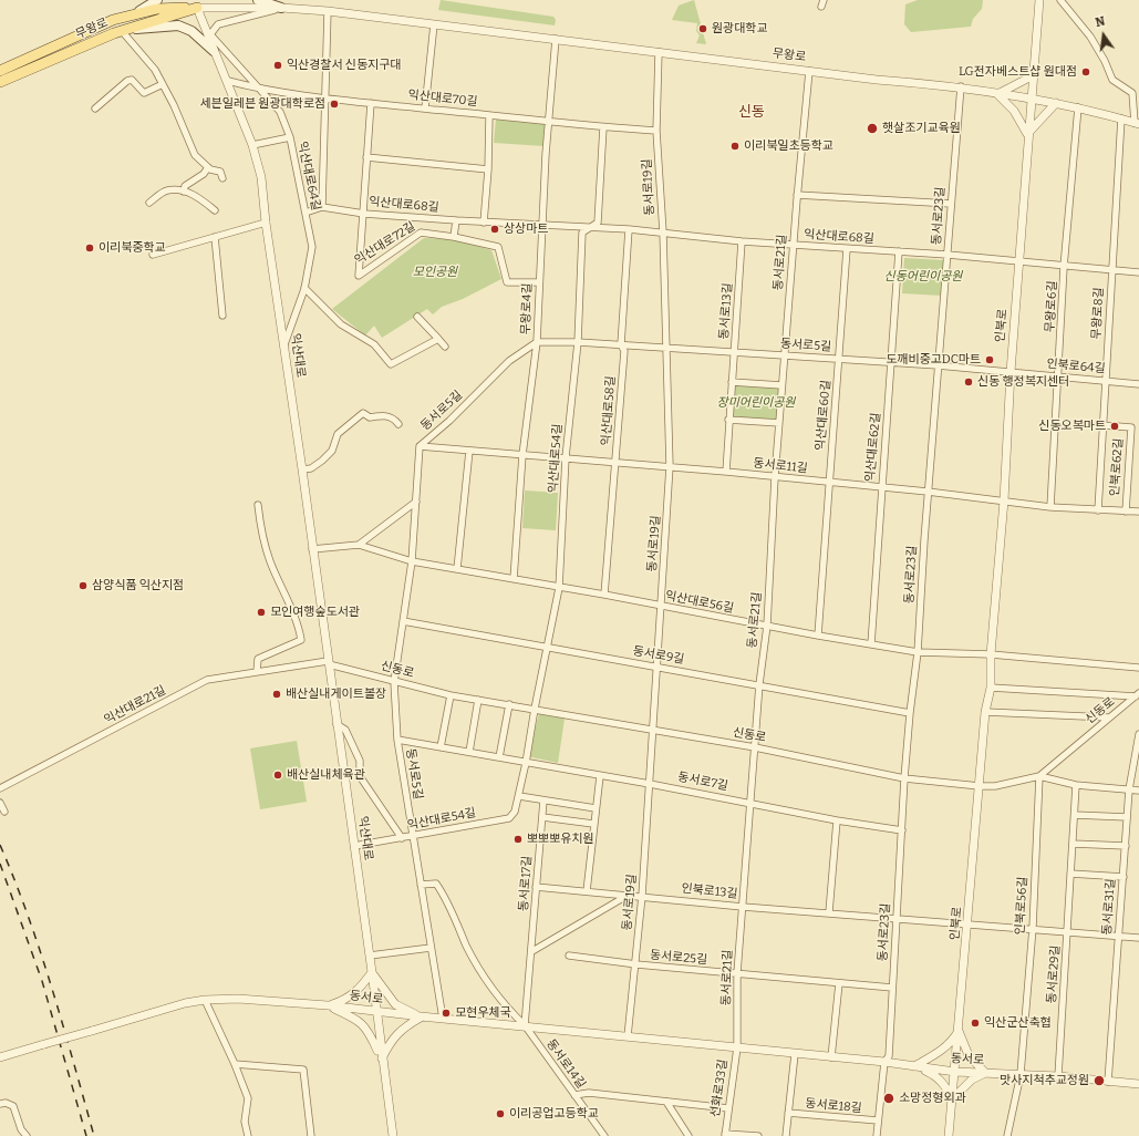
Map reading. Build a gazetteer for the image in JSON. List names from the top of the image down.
{
  "streets": {
    "main road": ["무왕로"],
    "street": [
      "익산대로70길",
      "익산대로64길",
      "동서로19길",
      "익산대로68길",
      "동서로23길",
      "익산대로72길",
      "동서로21길",
      "무왕로6길",
      "무왕로4길",
      "동서로13길",
      "무왕로8길",
      "인북로",
      "동서로5길",
      "익산대로",
      "인북로64길",
      "익산대로58길",
      "익산대로60길",
      "익산대로62길",
      "익산대로54길",
      "동서로11길",
      "인북로62길",
      "익산대로56길",
      "동서로9길",
      "신동로",
      "익산대로21길",
      "동서로7길",
      "동서로17길",
      "인북로13길",
      "인북로56길",
      "동서로31길",
      "동서로25길",
      "동서로29길",
      "동서로",
      "동서로14길",
      "선화로33길",
      "동서로18길"
    ]
  },
  "crossings": [
    ["무왕로", "익산대로64길"],
    ["무왕로", "동서로19길"],
    ["무왕로", "동서로23길"],
    ["무왕로", "동서로21길"],
    ["무왕로", "무왕로6길"],
    ["무왕로", "무왕로4길"],
    ["무왕로", "무왕로8길"],
    ["무왕로", "인북로"],
    ["무왕로", "익산대로"],
    ["익산대로70길", "익산대로64길"],
    ["익산대로70길", "동서로19길"],
    ["익산대로70길", "익산대로72길"],
    ["익산대로70길", "무왕로4길"],
    ["익산대로70길", "익산대로"],
    ["익산대로70길", "익산대로54길"],
    ["익산대로64길", "익산대로68길"],
    ["익산대로64길", "익산대로"],
    ["동서로19길", "익산대로68길"],
    ["동서로19길", "동서로5길"],
    ["동서로19길", "동서로11길"],
    ["동서로19길", "익산대로56길"],
    ["동서로19길", "동서로9길"],
    ["동서로19길", "신동로"],
    ["동서로19길", "동서로7길"],
    ["동서로19길", "인북로13길"],
    ["동서로19길", "동서로25길"],
    ["동서로19길", "동서로"],
    ["익산대로68길", "동서로23길"],
    ["익산대로68길", "익산대로72길"],
    ["익산대로68길", "동서로21길"],
    ["익산대로68길", "무왕로6길"],
    ["익산대로68길", "무왕로4길"],
    ["익산대로68길", "동서로13길"],
    ["익산대로68길", "무왕로8길"],
    ["익산대로68길", "인북로"],
    ["익산대로68길", "익산대로58길"],
    ["익산대로68길", "익산대로60길"],
    ["익산대로68길", "익산대로62길"],
    ["익산대로68길", "익산대로54길"],
    ["동서로23길", "동서로5길"],
    ["동서로23길", "동서로11길"],
    ["동서로23길", "익산대로56길"],
    ["동서로23길", "동서로9길"],
    ["동서로23길", "신동로"],
    ["동서로23길", "동서로7길"],
    ["동서로23길", "인북로13길"],
    ["동서로23길", "동서로25길"],
    ["동서로23길", "동서로"],
    ["동서로23길", "동서로18길"],
    ["익산대로72길", "무왕로4길"],
    ["동서로21길", "동서로5길"],
    ["동서로21길", "동서로11길"],
    ["동서로21길", "익산대로56길"],
    ["동서로21길", "동서로9길"],
    ["동서로21길", "신동로"],
    ["동서로21길", "동서로7길"],
    ["동서로21길", "인북로13길"],
    ["동서로21길", "동서로25길"],
    ["동서로21길", "동서로"],
    ["동서로21길", "선화로33길"],
    ["무왕로6길", "인북로64길"],
    ["무왕로6길", "동서로11길"],
    ["무왕로4길", "동서로5길"],
    ["무왕로4길", "동서로11길"],
    ["무왕로4길", "익산대로56길"],
    ["동서로13길", "동서로5길"],
    ["동서로13길", "동서로11길"],
    ["무왕로8길", "인북로64길"],
    ["무왕로8길", "동서로11길"],
    ["무왕로8길", "인북로62길"],
    ["인북로", "동서로5길"],
    ["인북로", "인북로64길"],
    ["인북로", "동서로11길"],
    ["인북로", "익산대로56길"],
    ["인북로", "신동로"],
    ["인북로", "인북로13길"],
    ["인북로", "동서로"],
    ["동서로5길", "인북로64길"],
    ["동서로5길", "익산대로58길"],
    ["동서로5길", "익산대로60길"],
    ["동서로5길", "익산대로62길"],
    ["동서로5길", "익산대로54길"],
    ["동서로5길", "동서로11길"],
    ["동서로5길", "익산대로56길"],
    ["동서로5길", "동서로9길"],
    ["동서로5길", "신동로"],
    ["동서로5길", "동서로7길"],
    ["동서로5길", "동서로"],
    ["익산대로", "익산대로54길"],
    ["익산대로", "익산대로56길"],
    ["익산대로", "신동로"],
    ["익산대로", "익산대로21길"],
    ["익산대로", "동서로"],
    ["익산대로58길", "동서로11길"],
    ["익산대로58길", "익산대로56길"],
    ["익산대로60길", "동서로11길"],
    ["익산대로60길", "익산대로56길"],
    ["익산대로62길", "동서로11길"],
    ["익산대로62길", "익산대로56길"],
    ["익산대로54길", "동서로11길"],
    ["익산대로54길", "익산대로56길"],
    ["익산대로54길", "동서로9길"],
    ["익산대로54길", "신동로"],
    ["익산대로54길", "동서로7길"],
    ["동서로11길", "인북로62길"],
    ["신동로", "익산대로21길"],
    ["신동로", "인북로56길"],
    ["동서로17길", "인북로13길"],
    ["동서로17길", "동서로"],
    ["동서로17길", "동서로14길"],
    ["인북로13길", "인북로56길"],
    ["인북로13길", "동서로31길"],
    ["인북로13길", "동서로29길"],
    ["인북로56길", "동서로"],
    ["동서로31길", "동서로"],
    ["동서로29길", "동서로"],
    ["동서로", "동서로14길"],
    ["동서로", "선화로33길"],
    ["동서로", "동서로18길"]
  ],
  "districts": ["신동"],
  "parks": ["모인공원", "신동어린이공원", "장미어린이공원"],
  "places": [
    "원광대학교",
    "익산경찰서 신동지구대",
    "LG전자베스트샵 원대점",
    "세븐일레븐 원광대학로점",
    "햇살조기교육원",
    "이리북일초등학교",
    "상상마트",
    "이리북중학교",
    "도깨비중고DC마트",
    "신동 행정복지센터",
    "신동오복마트",
    "삼양식품 익산지점",
    "모인여행숲도서관",
    "배산실내게이트볼장",
    "배산실내체육관",
    "뽀뽀뽀유치원",
    "모현우체국",
    "익산군산축협",
    "맛사지척추교정원",
    "소망정형외과",
    "이리공업고등학교"
  ],
  "north": "top"
}
